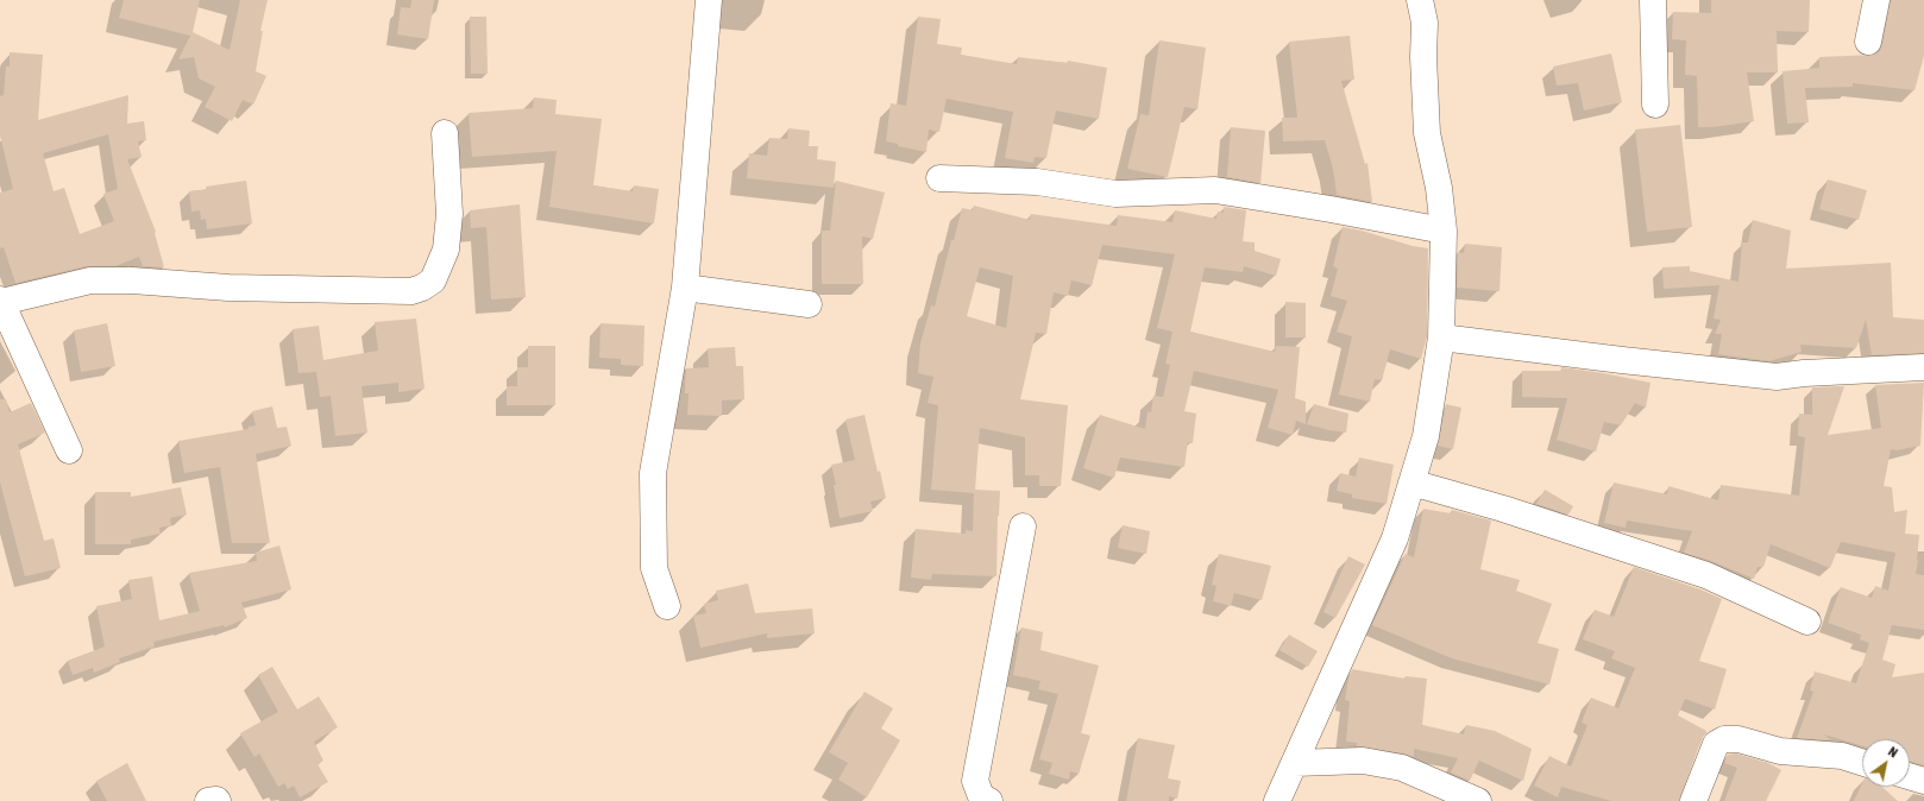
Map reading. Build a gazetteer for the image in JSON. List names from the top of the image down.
{
  "north": "top right"
}
